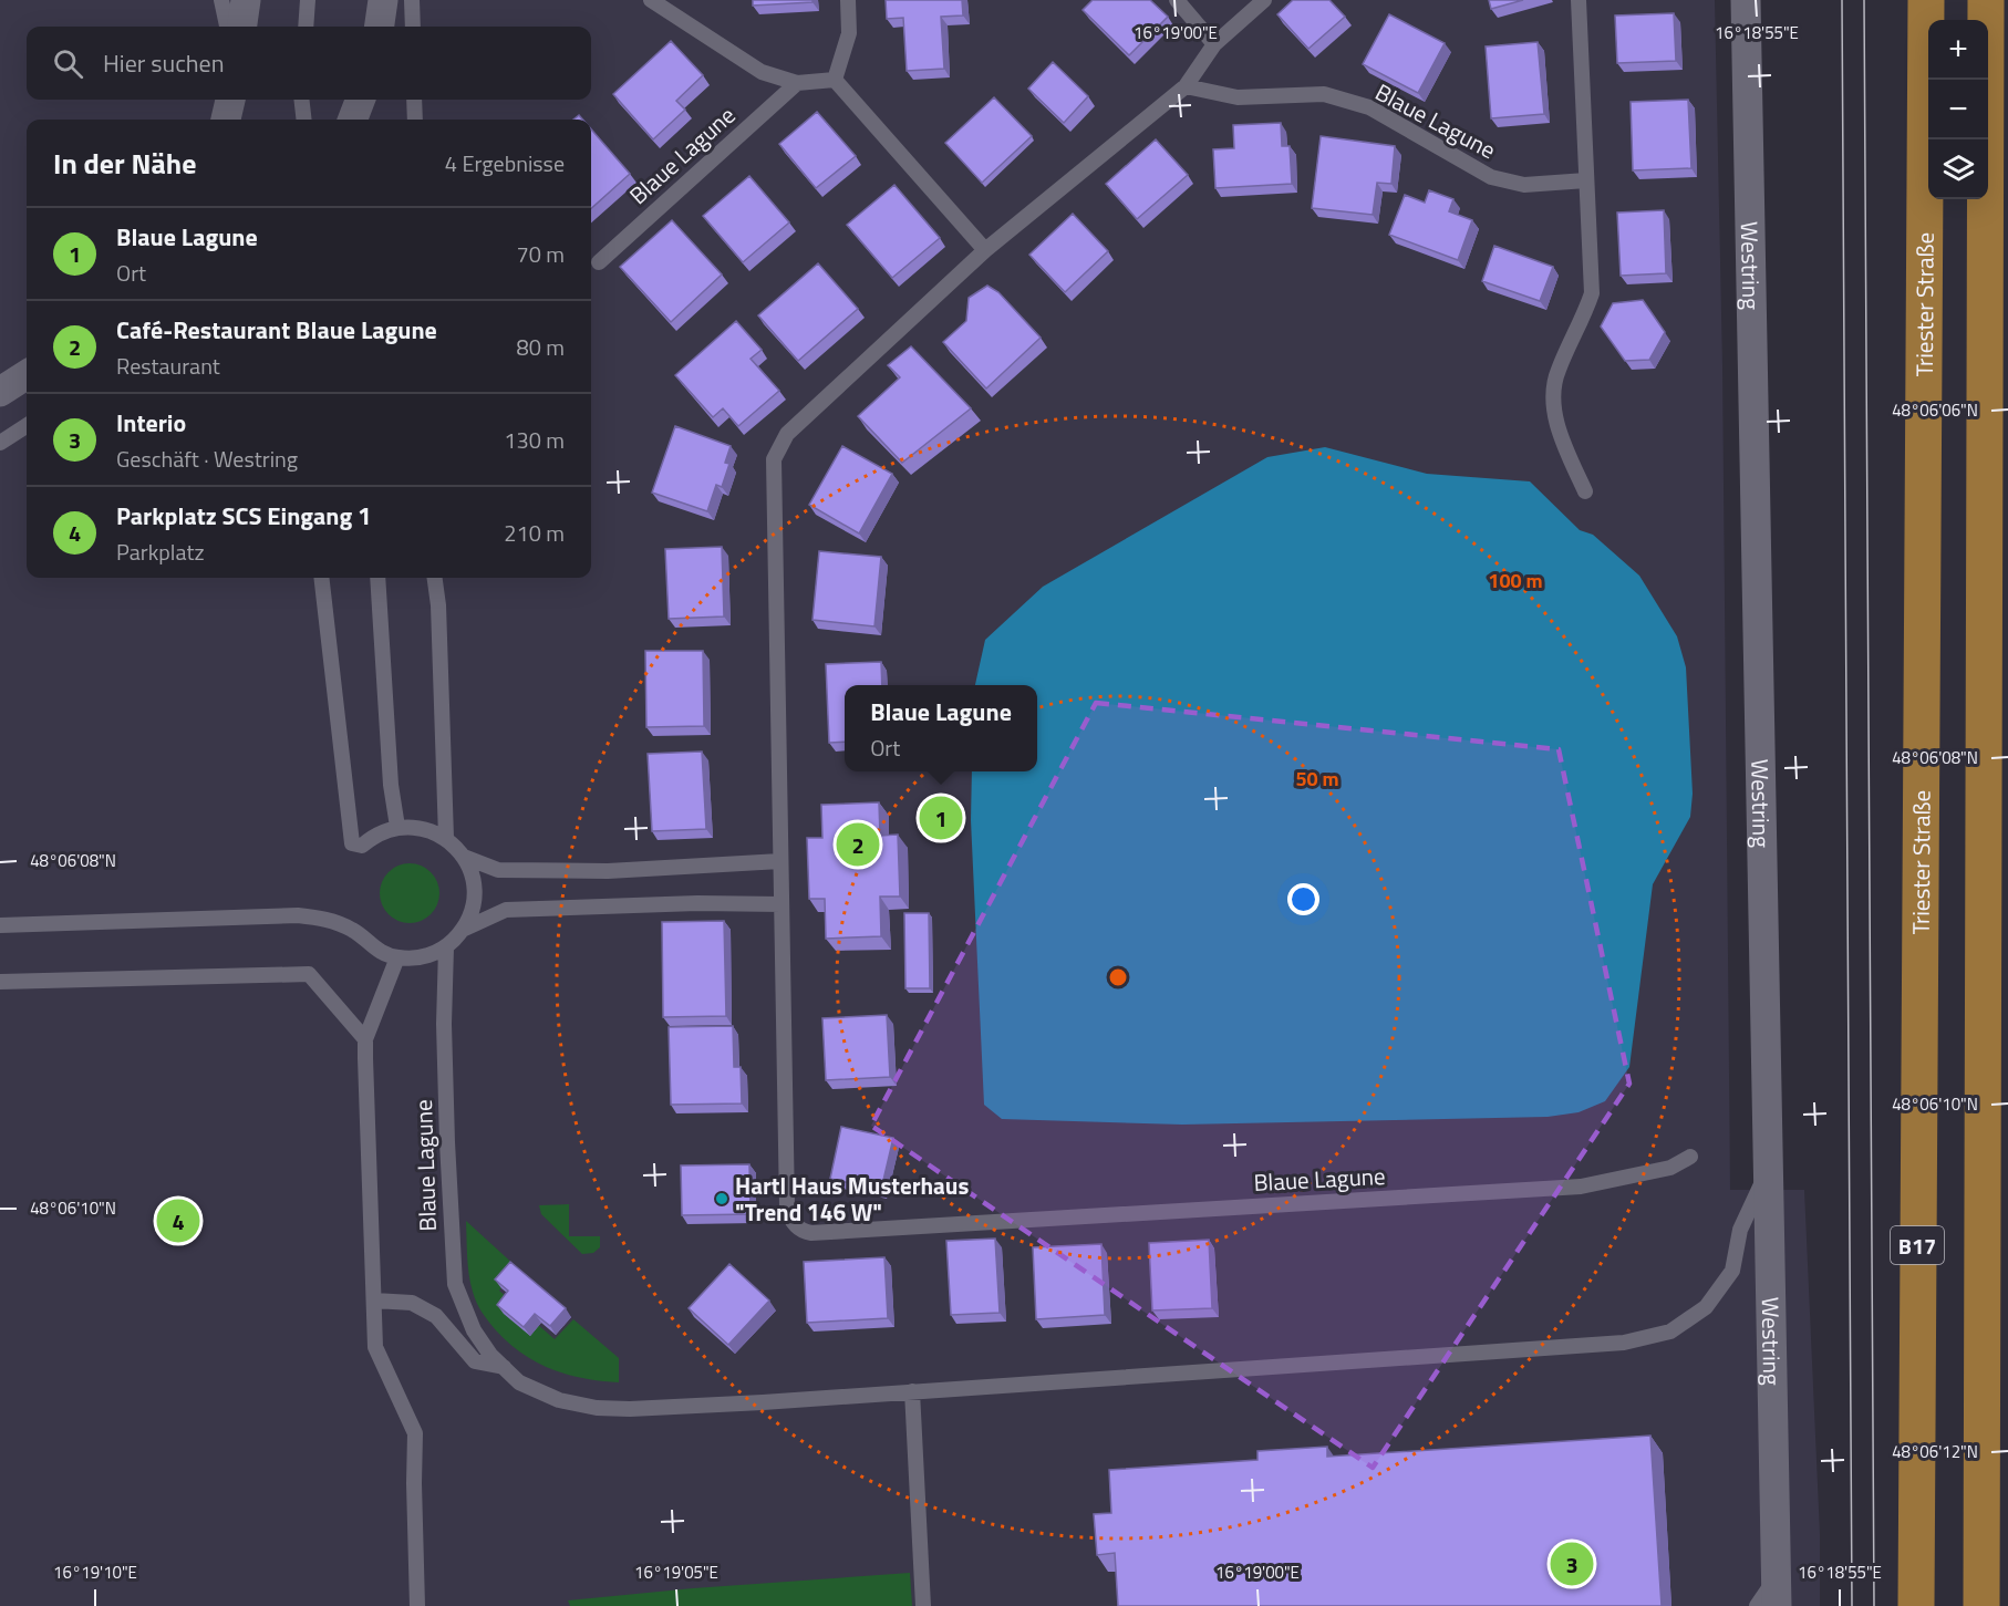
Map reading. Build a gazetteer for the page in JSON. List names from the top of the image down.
{
  "streets": {
    "main road": ["Triester Straße", "B17"],
    "street": ["Westring"],
    "lane": ["Blaue Lagune"]
  },
  "places": ["Hartl Haus Musterhaus \"Trend 146 W\""],
  "page": {
    "map_buttons": ["+", "−"],
    "search": "Hier suchen",
    "heading": ["In der Nähe", "4 Ergebnisse"],
    "list": [
      {
        "mark": "1",
        "name": "Blaue Lagune",
        "note": "Ort",
        "value": "70 m"
      },
      {
        "mark": "2",
        "name": "Café-Restaurant Blaue Lagune",
        "note": "Restaurant",
        "value": "80 m"
      },
      {
        "mark": "3",
        "name": "Interio",
        "note": "Geschäft · Westring",
        "value": "130 m"
      },
      {
        "mark": "4",
        "name": "Parkplatz SCS Eingang 1",
        "note": "Parkplatz",
        "value": "210 m"
      }
    ],
    "popup": ["Blaue Lagune", "Ort"],
    "pins": [
      "1",
      "2",
      "4",
      "3"
    ]
  },
  "coordinates": [
    "16°19'00\"E",
    "16°18'55\"E",
    "48°06'06\"N",
    "48°06'08\"N",
    "48°06'10\"N",
    "48°06'12\"N",
    "16°19'10\"E",
    "16°19'05\"E"
  ],
  "rings": ["100 m", "50 m"]
}
